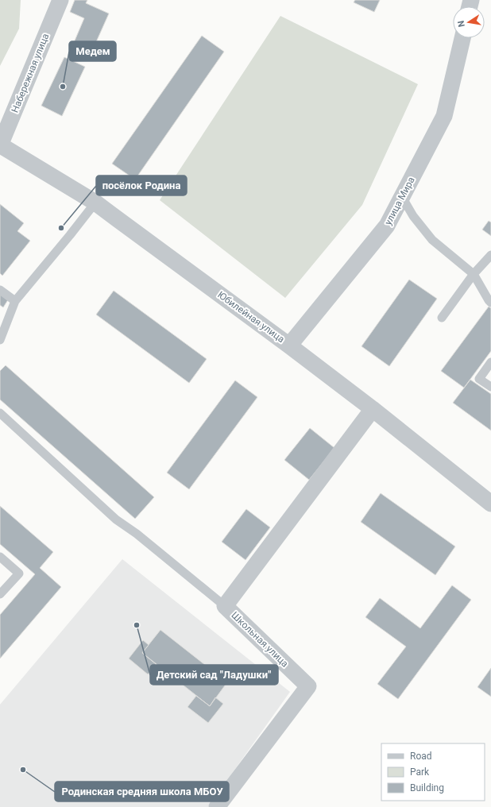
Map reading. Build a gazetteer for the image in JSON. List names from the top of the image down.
{
  "streets": {
    "street": [
      "Набережная улица",
      "улица Мира",
      "Юбилейная улица",
      "Школьная улица"
    ]
  },
  "crossings": [
    ["Набережная улица", "Юбилейная улица"],
    ["улица Мира", "Юбилейная улица"],
    ["Юбилейная улица", "Школьная улица"]
  ],
  "places": [
    "Медем",
    "посёлок Родина",
    "Детский сад \"Ладушки\"",
    "Родинская средняя школа МБОУ"
  ],
  "legend": ["Road", "Park", "Building"],
  "north": "left"
}
